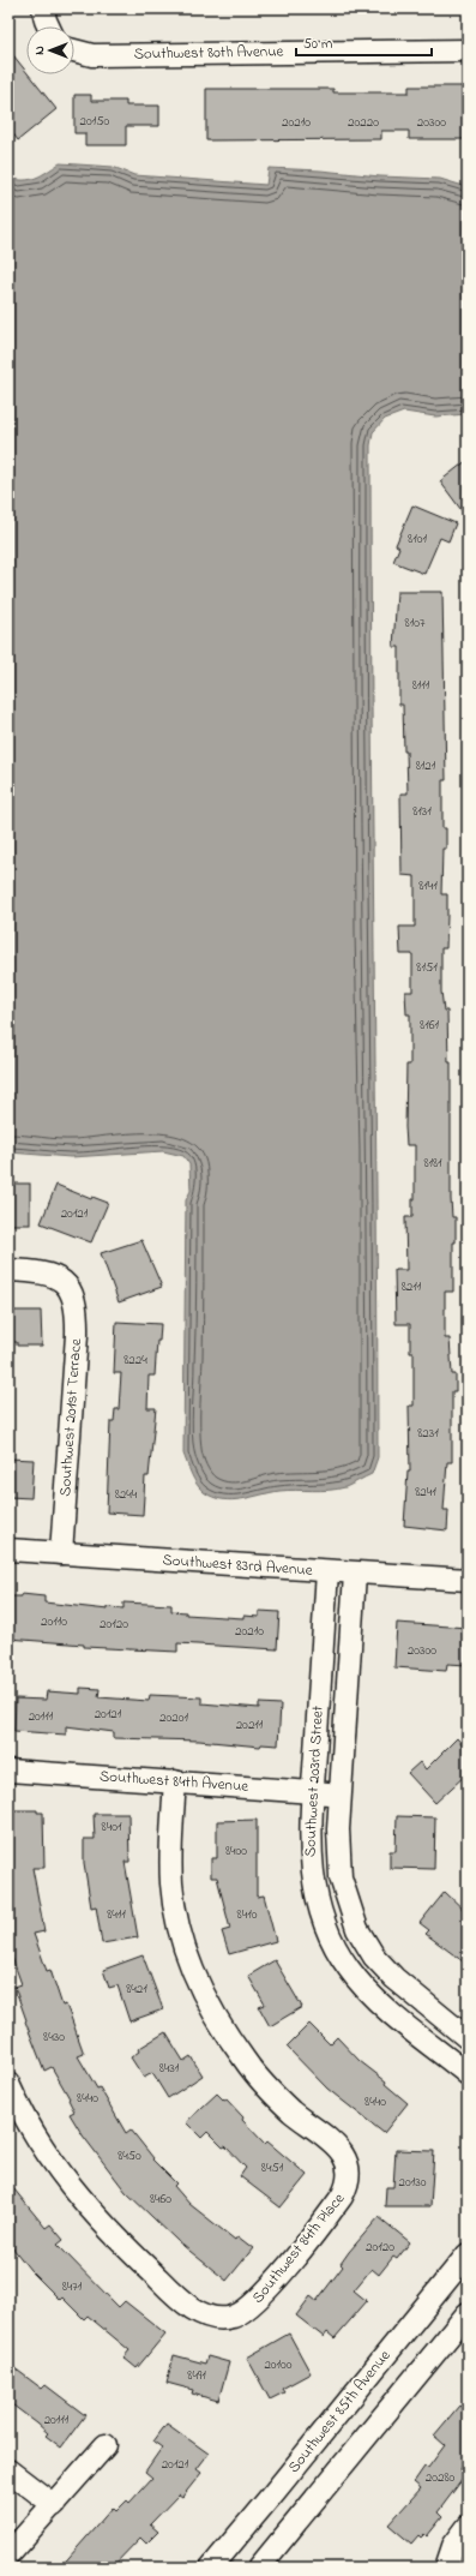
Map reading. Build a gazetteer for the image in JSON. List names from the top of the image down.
{
  "streets": {
    "street": [
      "Southwest 80th Avenue",
      "Southwest 201st Terrace",
      "Southwest 83rd Avenue",
      "Southwest 84th Avenue",
      "Southwest 203rd Street",
      "Southwest 84th Place",
      "Southwest 85th Avenue"
    ]
  },
  "crossings": [
    ["Southwest 201st Terrace", "Southwest 83rd Avenue"],
    ["Southwest 83rd Avenue", "Southwest 203rd Street"],
    ["Southwest 84th Avenue", "Southwest 203rd Street"],
    ["Southwest 84th Avenue", "Southwest 84th Place"]
  ],
  "house_numbers": [
    "20150",
    "20210",
    "20220",
    "20300",
    "8101",
    "8107",
    "8111",
    "8121",
    "8131",
    "8141",
    "8151",
    "8161",
    "8181",
    "20121",
    "8211",
    "8224",
    "8231",
    "8241",
    "8244",
    "20110",
    "20120",
    "20210",
    "20300",
    "20121",
    "20111",
    "20201",
    "20211",
    "8401",
    "8400",
    "8411",
    "8410",
    "8421",
    "8430",
    "8431",
    "8440",
    "8440",
    "8450",
    "8451",
    "20130",
    "8460",
    "20120",
    "8471",
    "20100",
    "8491",
    "20111",
    "20121",
    "20280"
  ],
  "scale_bar": "50 m",
  "north": "left"
}
